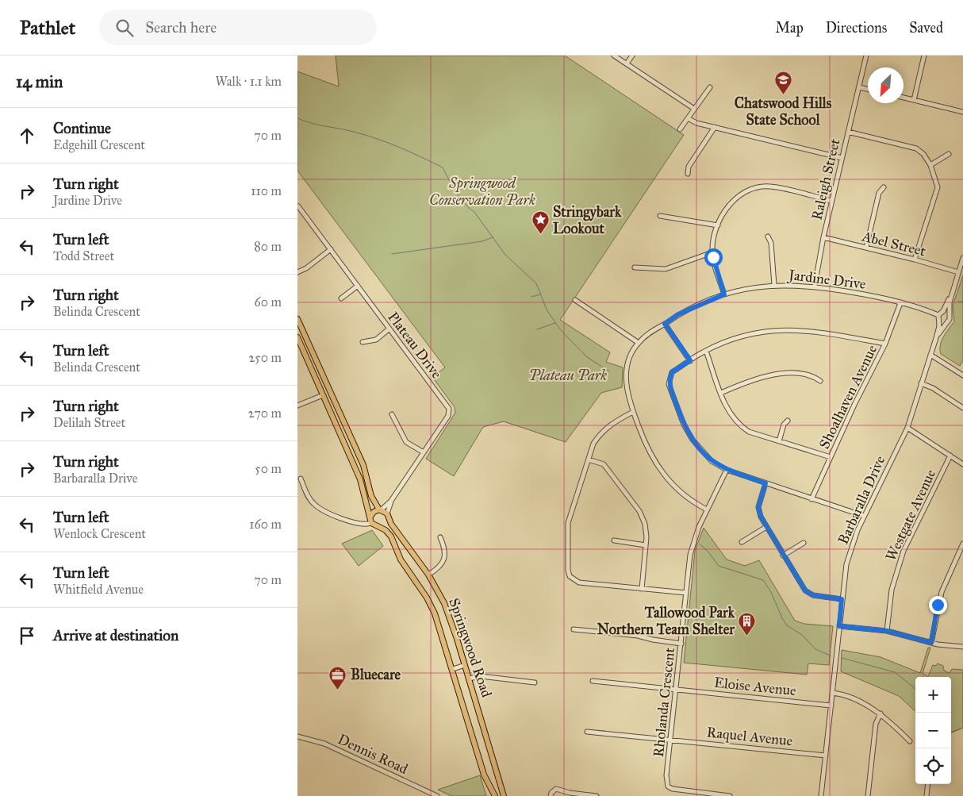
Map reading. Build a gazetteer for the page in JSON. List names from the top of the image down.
{
  "streets": {
    "main road": ["Springwood Road"],
    "street": [
      "Raleigh Street",
      "Abel Street",
      "Jardine Drive",
      "Plateau Drive",
      "Shoalhaven Avenue",
      "Barbaralla Drive",
      "Westgate Avenue",
      "Eloise Avenue",
      "Rholanda Crescent",
      "Raquel Avenue",
      "Dennis Road"
    ]
  },
  "crossings": [
    ["Raleigh Street", "Abel Street"],
    ["Raleigh Street", "Jardine Drive"],
    ["Abel Street", "Barbaralla Drive"],
    ["Jardine Drive", "Shoalhaven Avenue"],
    ["Jardine Drive", "Barbaralla Drive"],
    ["Jardine Drive", "Rholanda Crescent"],
    ["Plateau Drive", "Springwood Road"],
    ["Barbaralla Drive", "Eloise Avenue"],
    ["Barbaralla Drive", "Raquel Avenue"],
    ["Eloise Avenue", "Rholanda Crescent"],
    ["Rholanda Crescent", "Raquel Avenue"]
  ],
  "parks": ["Springwood Conservation Park", "Plateau Park"],
  "places": {
    "school or university": ["Chatswood Hills State School"],
    "place": ["Stringybark Lookout"],
    "building": ["Tallowood Park Northern Team Shelter"],
    "office": ["Bluecare"]
  },
  "north": "bottom left",
  "page": {
    "header": "Pathlet",
    "search": "Search here",
    "nav": ["Map", "Directions", "Saved"],
    "heading": ["14 min", "Walk · 1.1 km"],
    "list": [
      ["Continue", "Edgehill Crescent", "70 m"],
      ["Turn right", "Jardine Drive", "110 m"],
      ["Turn left", "Todd Street", "80 m"],
      ["Turn right", "Belinda Crescent", "60 m"],
      ["Turn left", "Belinda Crescent", "250 m"],
      ["Turn right", "Delilah Street", "270 m"],
      ["Turn right", "Barbaralla Drive", "50 m"],
      ["Turn left", "Wenlock Crescent", "160 m"],
      ["Turn left", "Whitfield Avenue", "70 m"],
      "Arrive at destination"
    ],
    "map_buttons": ["+", "−"]
  }
}
